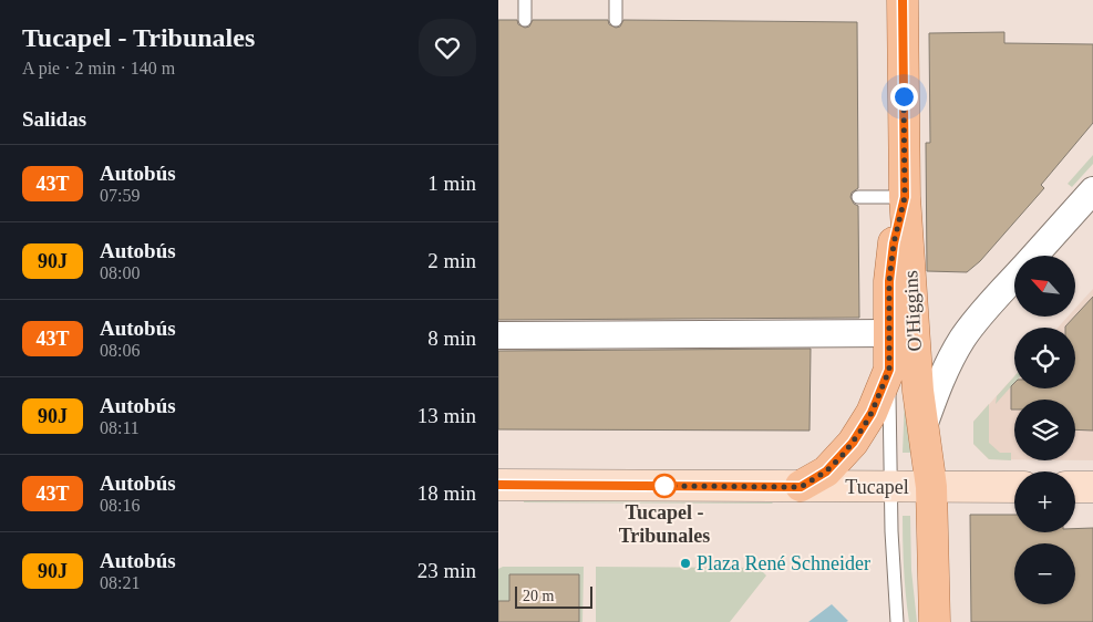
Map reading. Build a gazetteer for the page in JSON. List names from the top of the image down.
{
  "streets": {
    "main road": ["O'Higgins", "Tucapel"]
  },
  "crossings": [
    ["O'Higgins", "Tucapel"]
  ],
  "places": ["Tucapel - Tribunales", "Plaza René Schneider"],
  "lines": ["bus line 43T"],
  "scale_bar": "20 m",
  "north": "top left",
  "page": {
    "heading": [
      ["Tucapel - Tribunales", "A pie · 2 min · 140 m"],
      "Salidas"
    ],
    "list": [
      {
        "mark": "43T",
        "name": "Autobús",
        "note": "07:59",
        "value": "1 min"
      },
      {
        "mark": "90J",
        "name": "Autobús",
        "note": "08:00",
        "value": "2 min"
      },
      {
        "mark": "43T",
        "name": "Autobús",
        "note": "08:06",
        "value": "8 min"
      },
      {
        "mark": "90J",
        "name": "Autobús",
        "note": "08:11",
        "value": "13 min"
      },
      {
        "mark": "43T",
        "name": "Autobús",
        "note": "08:16",
        "value": "18 min"
      },
      {
        "mark": "90J",
        "name": "Autobús",
        "note": "08:21",
        "value": "23 min"
      }
    ],
    "map_buttons": ["+", "−"],
    "scale": "20 m"
  }
}
